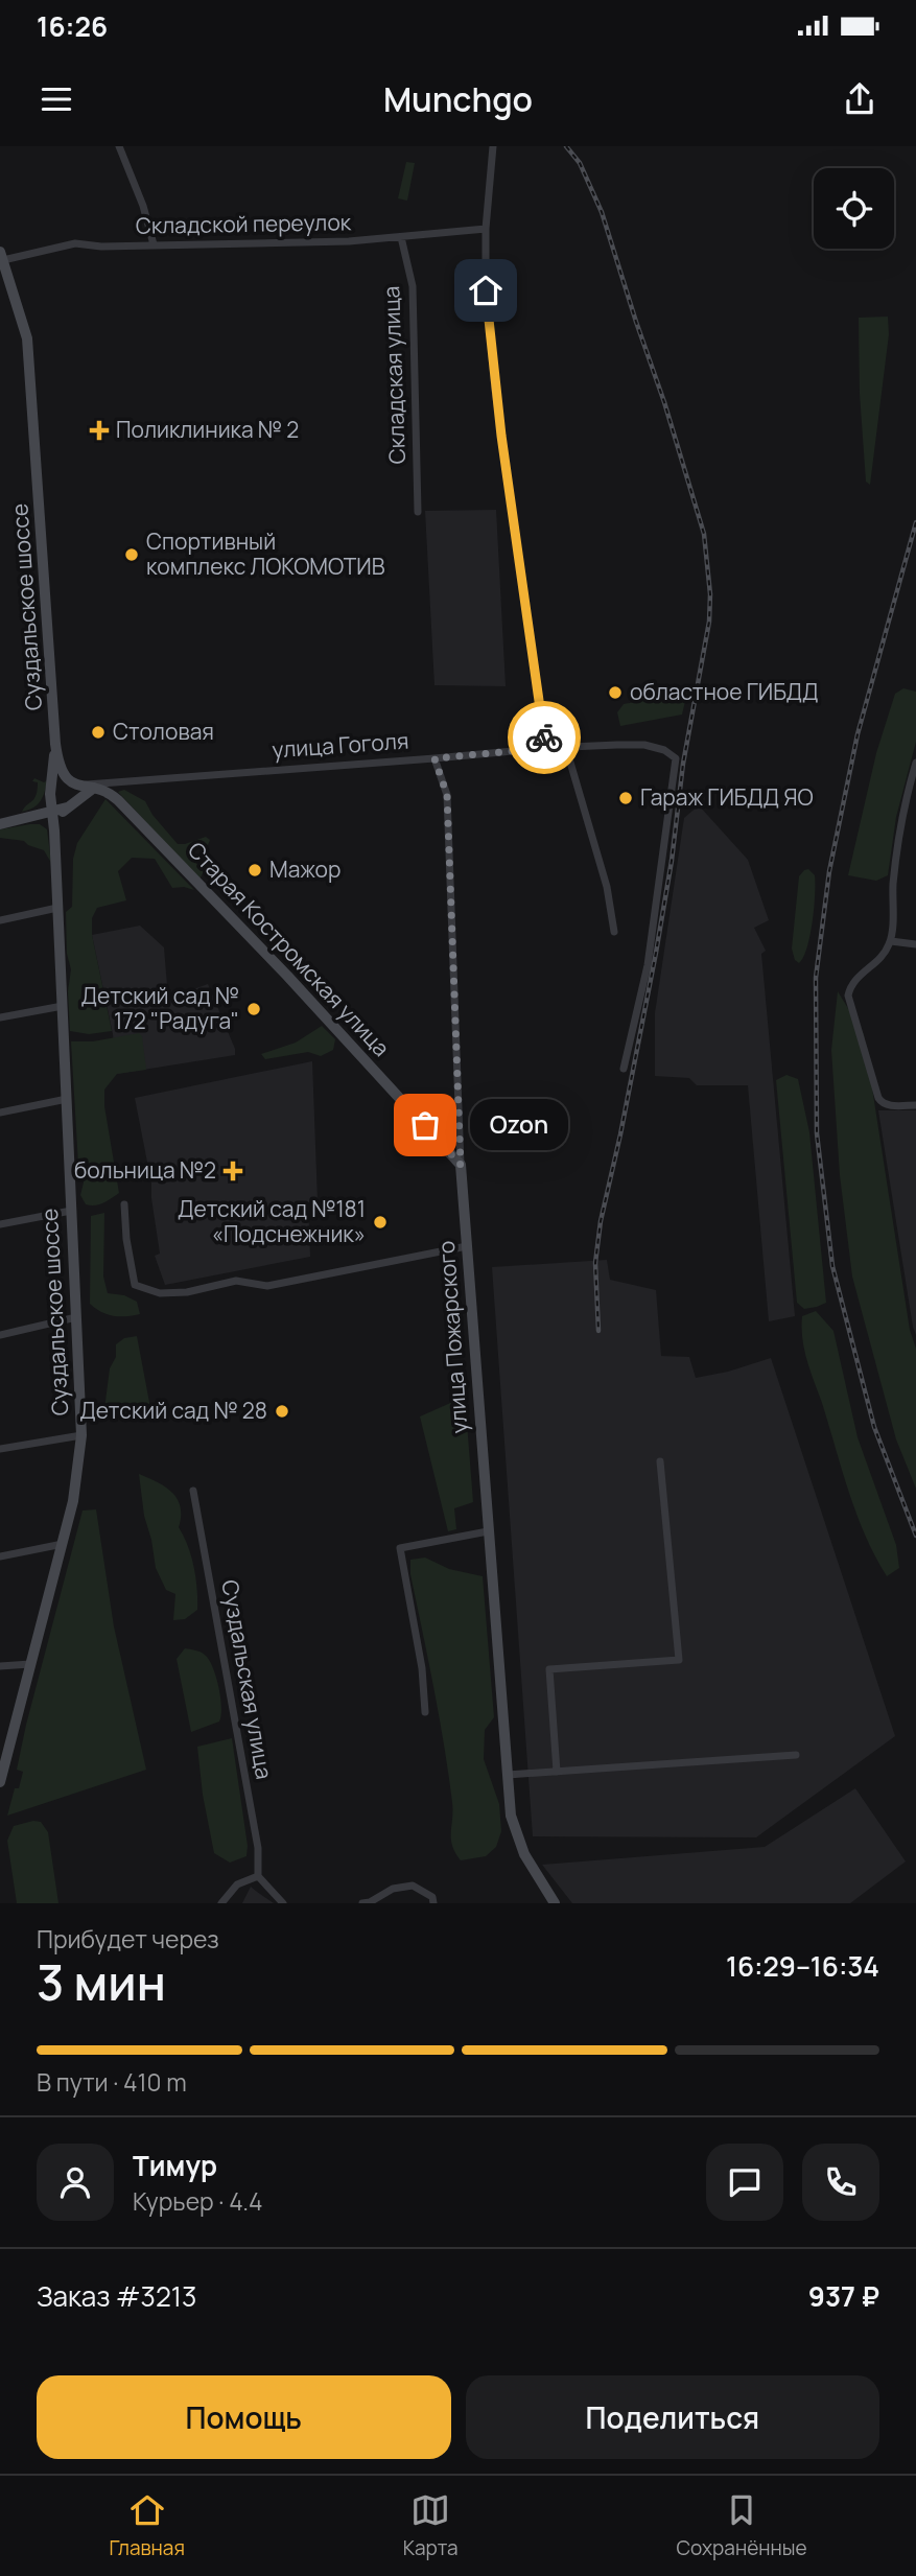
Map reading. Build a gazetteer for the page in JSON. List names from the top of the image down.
{
  "streets": {
    "main road": [
      "Суздальское шоссе",
      "улица Гоголя",
      "Старая Костромская улица",
      "улица Пожарского"
    ],
    "street": ["Складской переулок", "Складская улица", "Суздальская улица"]
  },
  "crossings": [
    ["Складской переулок", "Складская улица"],
    ["Складской переулок", "Суздальское шоссе"],
    ["Суздальское шоссе", "улица Гоголя"],
    ["Суздальское шоссе", "Старая Костромская улица"],
    ["улица Гоголя", "Старая Костромская улица"],
    ["улица Гоголя", "улица Пожарского"],
    ["Старая Костромская улица", "улица Пожарского"]
  ],
  "places": {
    "health": ["Поликлиника № 2", "больница №2"],
    "other": [
      "Спортивный комплекс ЛОКОМОТИВ",
      "областное ГИБДД",
      "Столовая",
      "Гараж ГИБДД ЯО",
      "Мажор",
      "Детский сад № 172 \"Радуга\"",
      "Ozon",
      "Детский сад №181 «Подснежник»",
      "Детский сад № 28"
    ]
  },
  "page": {
    "status": "16:26",
    "header": "Munchgo",
    "bubble": "Ozon",
    "heading": ["3 мин", "Прибудет через", "16:29–16:34"],
    "panel": [
      "Тимур",
      "Курьер · 4.4",
      "Заказ #3213",
      "937 ₽"
    ],
    "bar": "В пути · 410 m",
    "buttons": ["Помощь", "Поделиться"],
    "tabs": ["Главная", "Карта", "Сохранённые"]
  }
}
